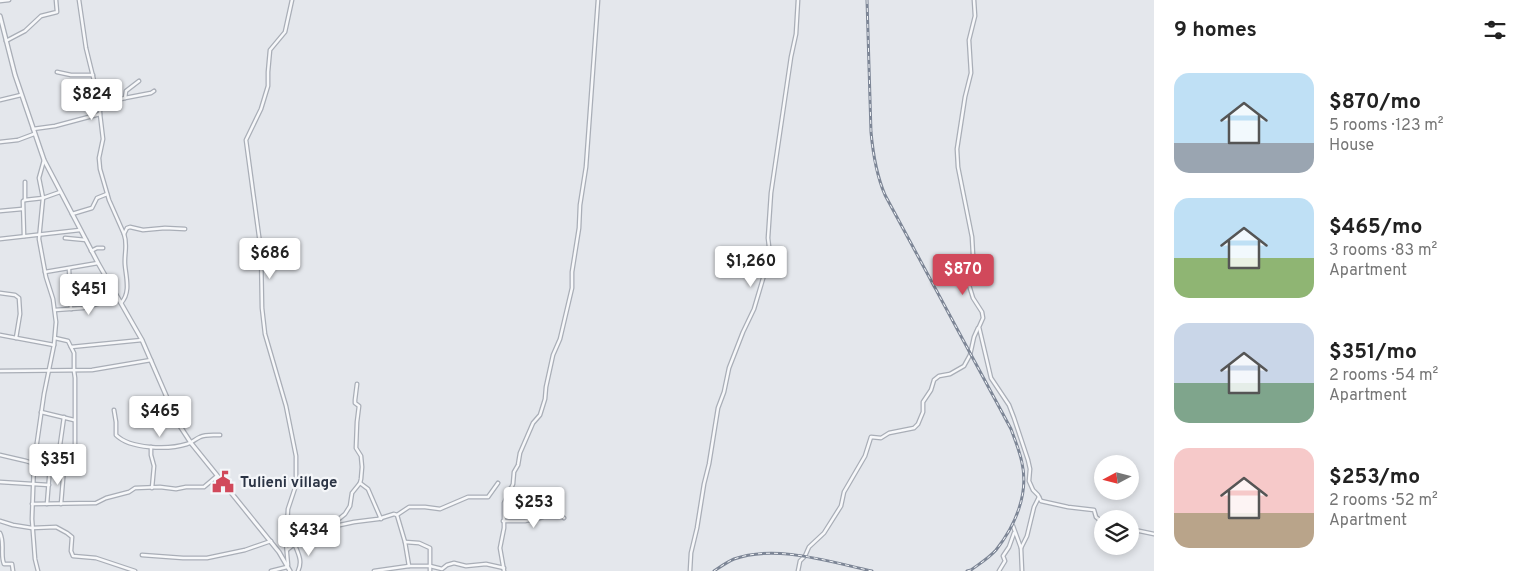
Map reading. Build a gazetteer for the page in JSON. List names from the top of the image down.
{
  "places": {
    "public building": ["Tulieni village"]
  },
  "north": "left",
  "page": {
    "heading": "9 homes",
    "list": [
      {
        "name": "$870/mo",
        "note": "5 rooms · 123 m² · House"
      },
      {
        "name": "$465/mo",
        "note": "3 rooms · 83 m² · Apartment"
      },
      {
        "name": "$351/mo",
        "note": "2 rooms · 54 m² · Apartment"
      },
      {
        "name": "$253/mo",
        "note": "2 rooms · 52 m² · Apartment"
      }
    ],
    "price": [
      "$824",
      "$686",
      "$1,260",
      "$870",
      "$451",
      "$465",
      "$351",
      "$253",
      "$434"
    ]
  }
}
